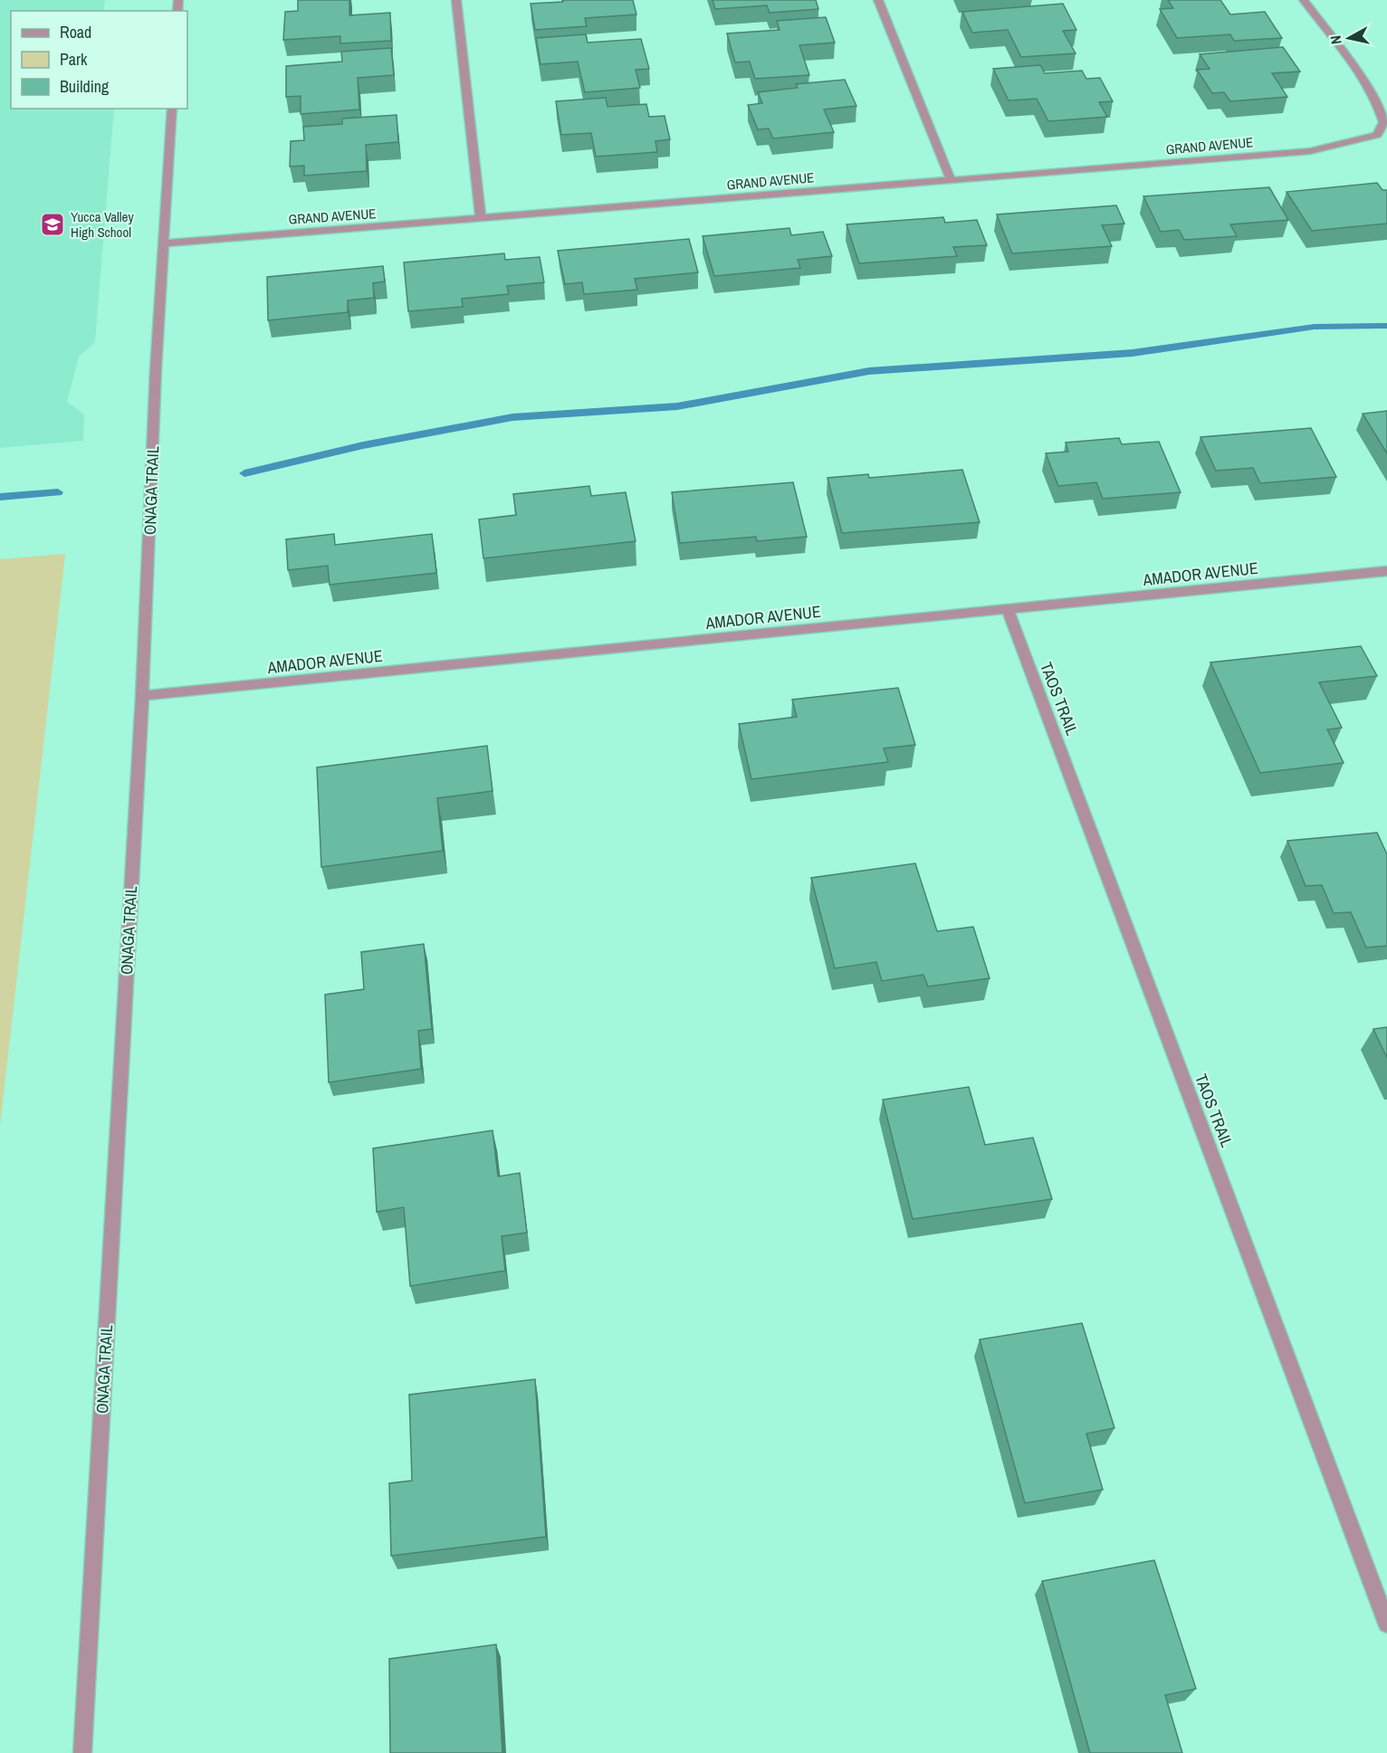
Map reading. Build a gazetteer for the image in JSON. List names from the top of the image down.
{
  "streets": {
    "street": [
      "GRAND AVENUE",
      "ONAGA TRAIL",
      "AMADOR AVENUE",
      "TAOS TRAIL"
    ]
  },
  "crossings": [
    ["GRAND AVENUE", "ONAGA TRAIL"],
    ["ONAGA TRAIL", "AMADOR AVENUE"],
    ["AMADOR AVENUE", "TAOS TRAIL"]
  ],
  "places": {
    "school or university": ["Yucca Valley High School"]
  },
  "legend": ["Road", "Park", "Building"],
  "north": "left"
}
